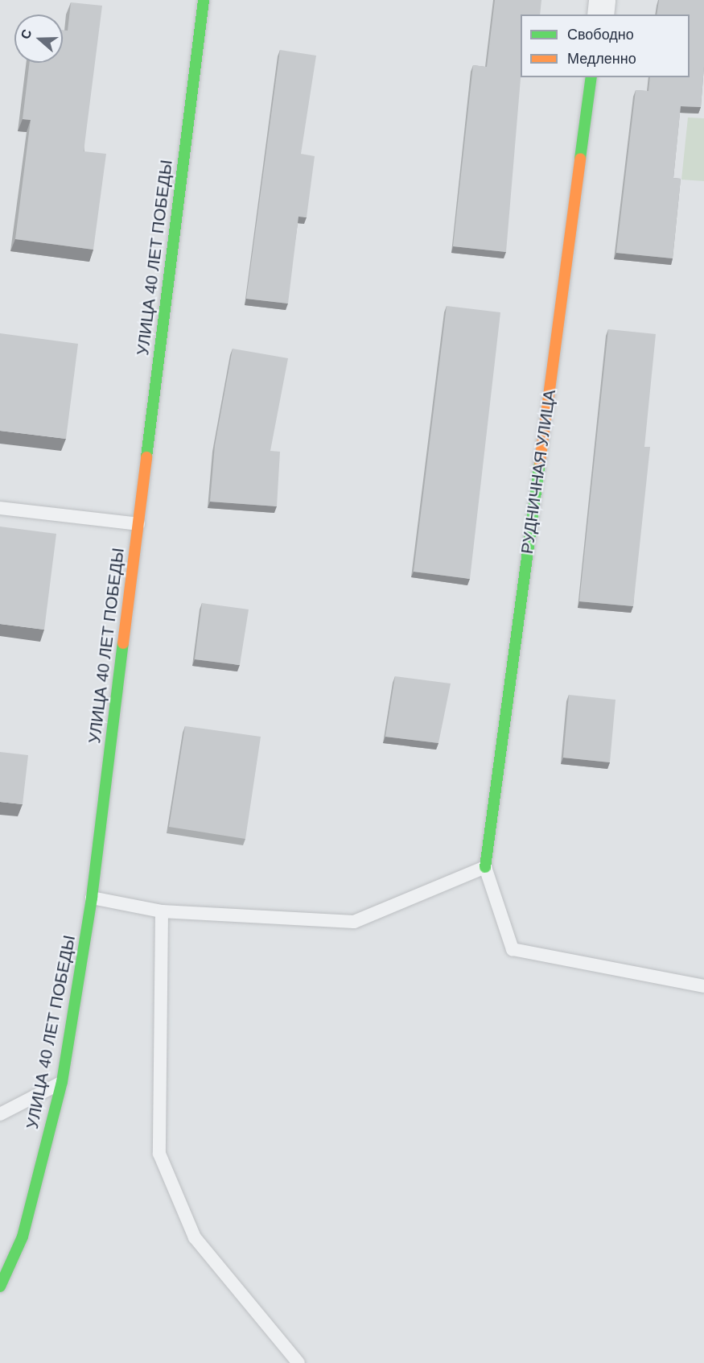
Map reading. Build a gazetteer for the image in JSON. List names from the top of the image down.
{
  "streets": {
    "main road": ["УЛИЦА 40 ЛЕТ ПОБЕДЫ", "РУДНИЧНАЯ УЛИЦА"]
  },
  "legend": ["Свободно", "Медленно"],
  "north": "left"
}
